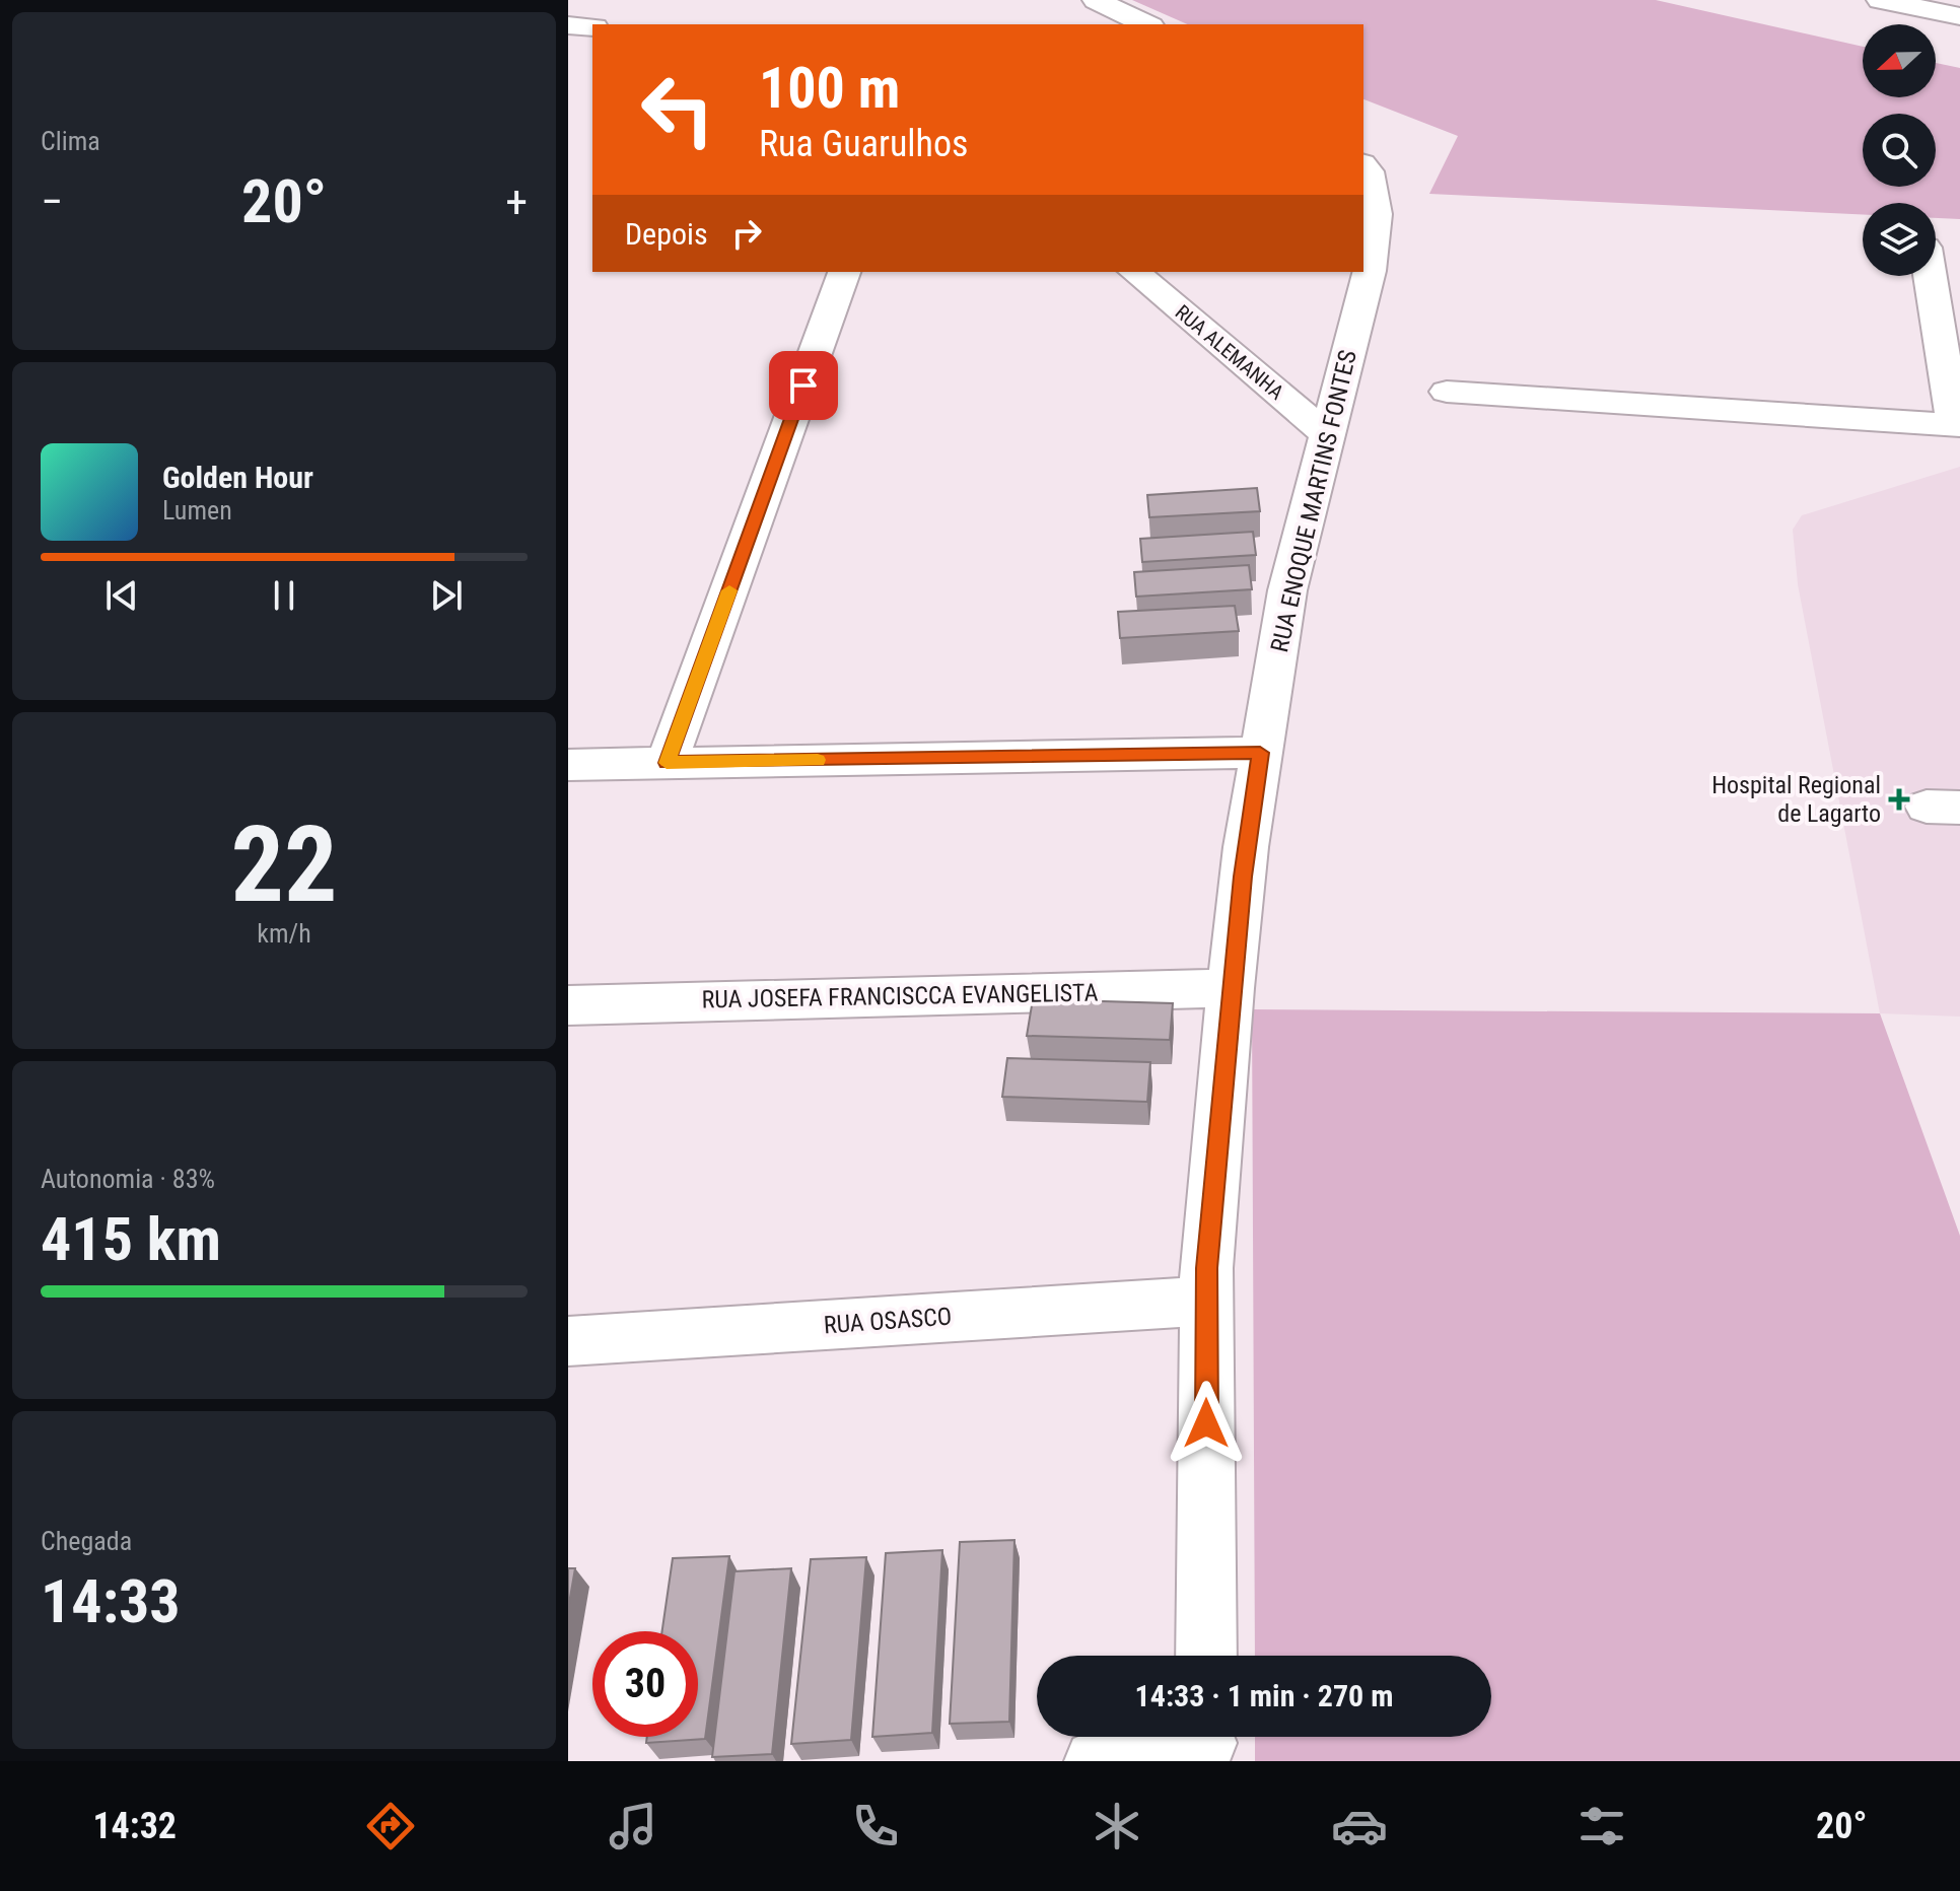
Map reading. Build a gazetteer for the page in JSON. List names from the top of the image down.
{
  "streets": {
    "street": [
      "RUA ALEMANHA",
      "RUA ENOQUE MARTINS FONTES",
      "RUA JOSEFA FRANCISCCA EVANGELISTA",
      "RUA OSASCO"
    ]
  },
  "crossings": [
    ["RUA ALEMANHA", "RUA ENOQUE MARTINS FONTES"],
    ["RUA ENOQUE MARTINS FONTES", "RUA JOSEFA FRANCISCCA EVANGELISTA"],
    ["RUA ENOQUE MARTINS FONTES", "RUA OSASCO"]
  ],
  "places": {
    "health": ["Hospital Regional de Lagarto"]
  },
  "north": "left",
  "page": {
    "tile": [
      "Clima",
      ["22", "km/h"],
      ["Autonomia · 83%", "415 km"],
      ["Chegada", "14:33"]
    ],
    "turn": ["100 m", "Rua Guarulhos"],
    "heat": ["−", "20°", "+"],
    "then": "Depois",
    "song": ["Golden Hour", "Lumen"],
    "limit": "30",
    "trip": "14:33 · 1 min · 270 m",
    "tabs": ["14:32", "20°"]
  }
}
